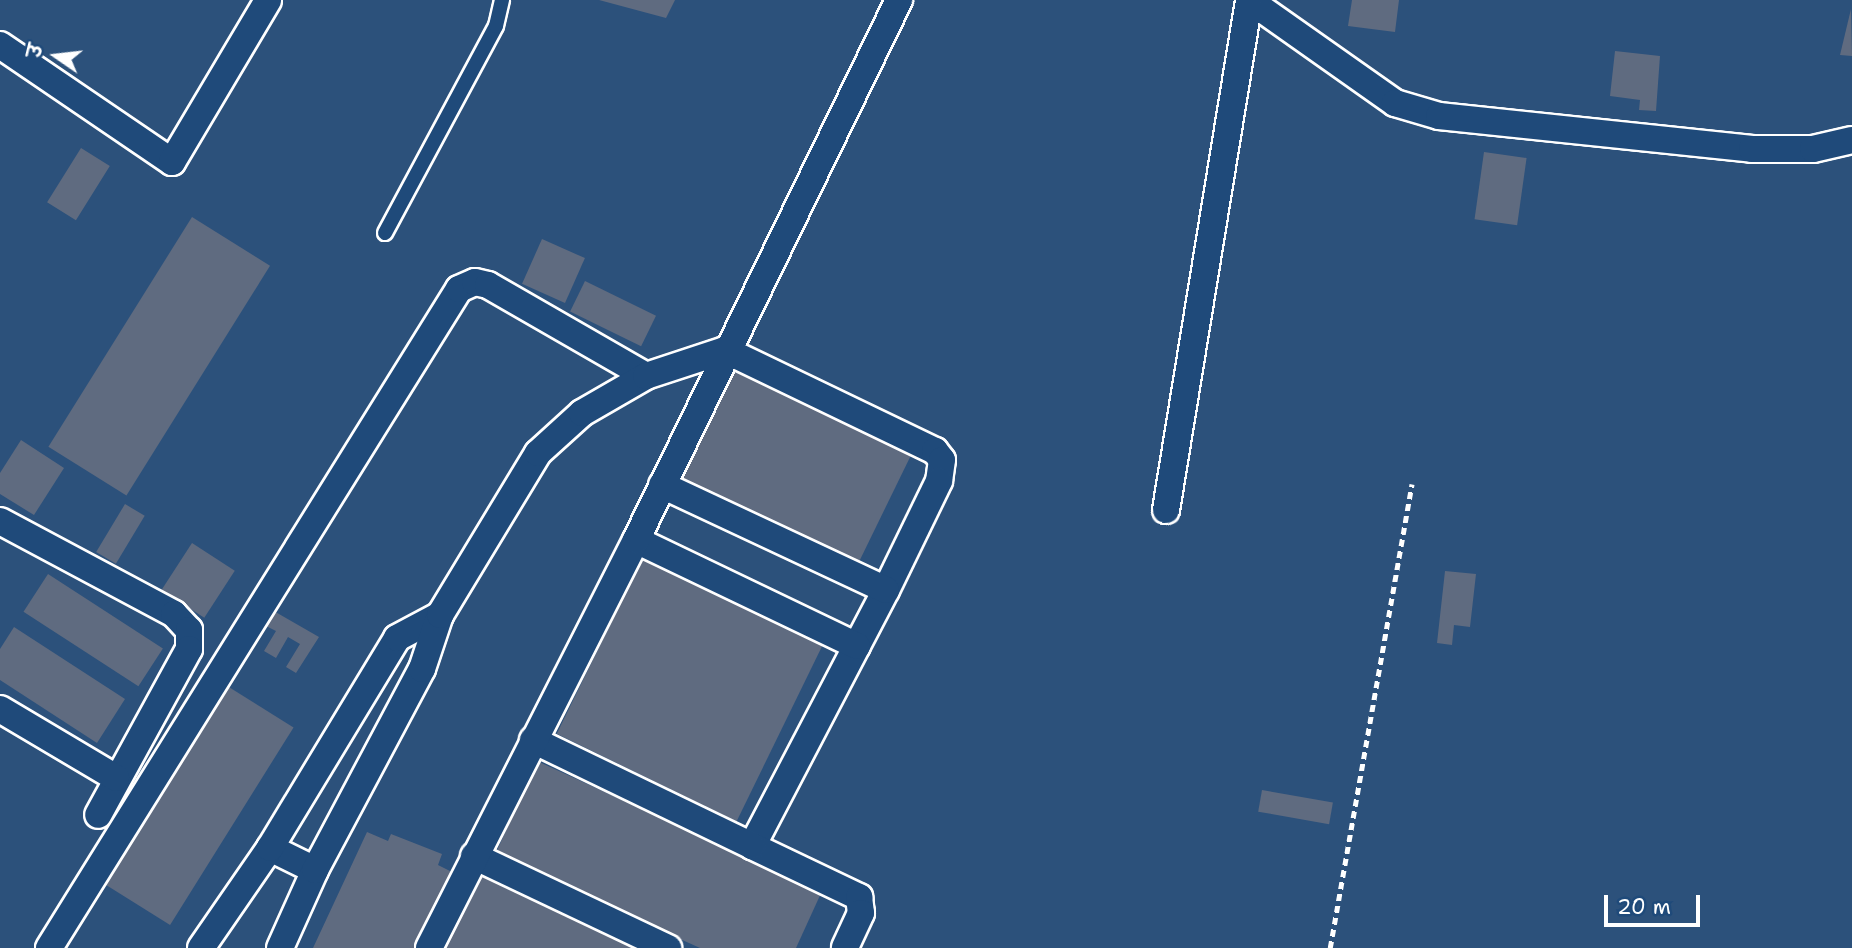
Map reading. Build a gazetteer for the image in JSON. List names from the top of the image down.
{
  "scale_bar": "20 m",
  "north": "left"
}
